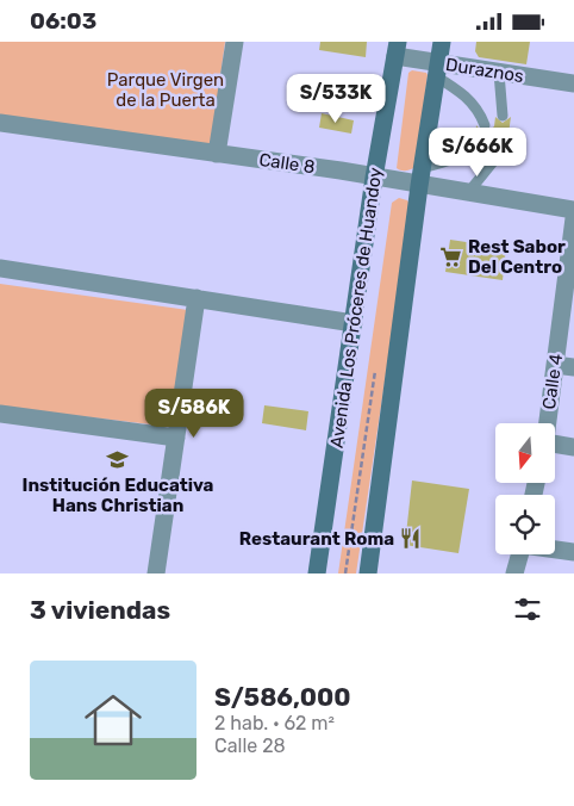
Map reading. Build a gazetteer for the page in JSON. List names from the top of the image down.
{
  "streets": {
    "main road": ["Avenida Los Próceres de Huandoy"],
    "street": ["Duraznos", "Calle 8", "Calle 4"]
  },
  "crossings": [
    ["Duraznos", "Avenida Los Próceres de Huandoy"],
    ["Calle 8", "Avenida Los Próceres de Huandoy"]
  ],
  "parks": ["Parque Virgen de la Puerta"],
  "places": {
    "supermarket": ["Rest Sabor Del Centro"],
    "school or university": ["Institución Educativa Hans Christian"],
    "restaurant": ["Restaurant Roma"]
  },
  "north": "bottom",
  "page": {
    "status": "06:03",
    "price": ["S/533K", "S/666K", "S/586K"],
    "heading": "3 viviendas",
    "list": [
      {
        "name": "S/586,000",
        "note": "2 hab. · 62 m² · Calle 28"
      }
    ]
  }
}
